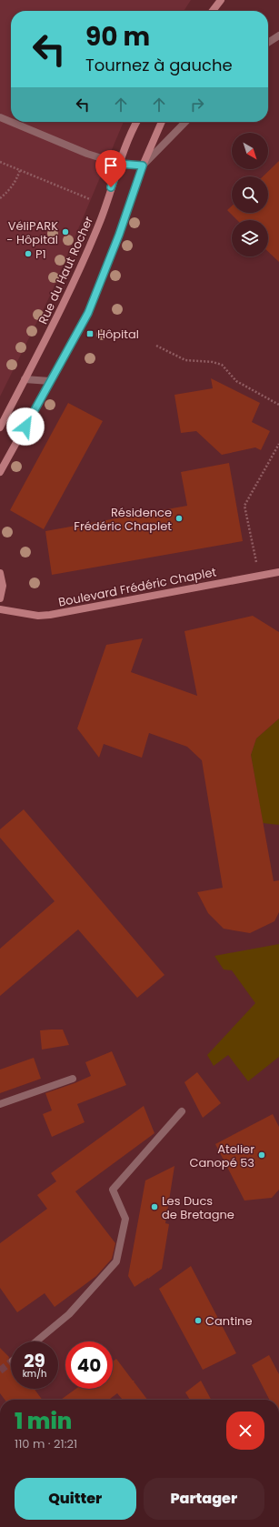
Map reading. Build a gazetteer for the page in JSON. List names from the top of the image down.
{
  "streets": {
    "street": ["Rue du Haut Rocher", "Boulevard Frédéric Chaplet"]
  },
  "places": {
    "other": [
      "VéliPARK - Hôpital",
      "P1",
      "Résidence Frédéric Chaplet",
      "Atelier Canopé 53",
      "Les Ducs de Bretagne",
      "Cantine"
    ],
    "transit": ["Hôpital"]
  },
  "north": "bottom right",
  "page": {
    "turn": ["90 m", "Tournez à gauche"],
    "speed": "29 km/h",
    "limit": "40",
    "heading": ["1 min", "110 m · 21:21"],
    "buttons": ["Quitter", "Partager"]
  }
}
